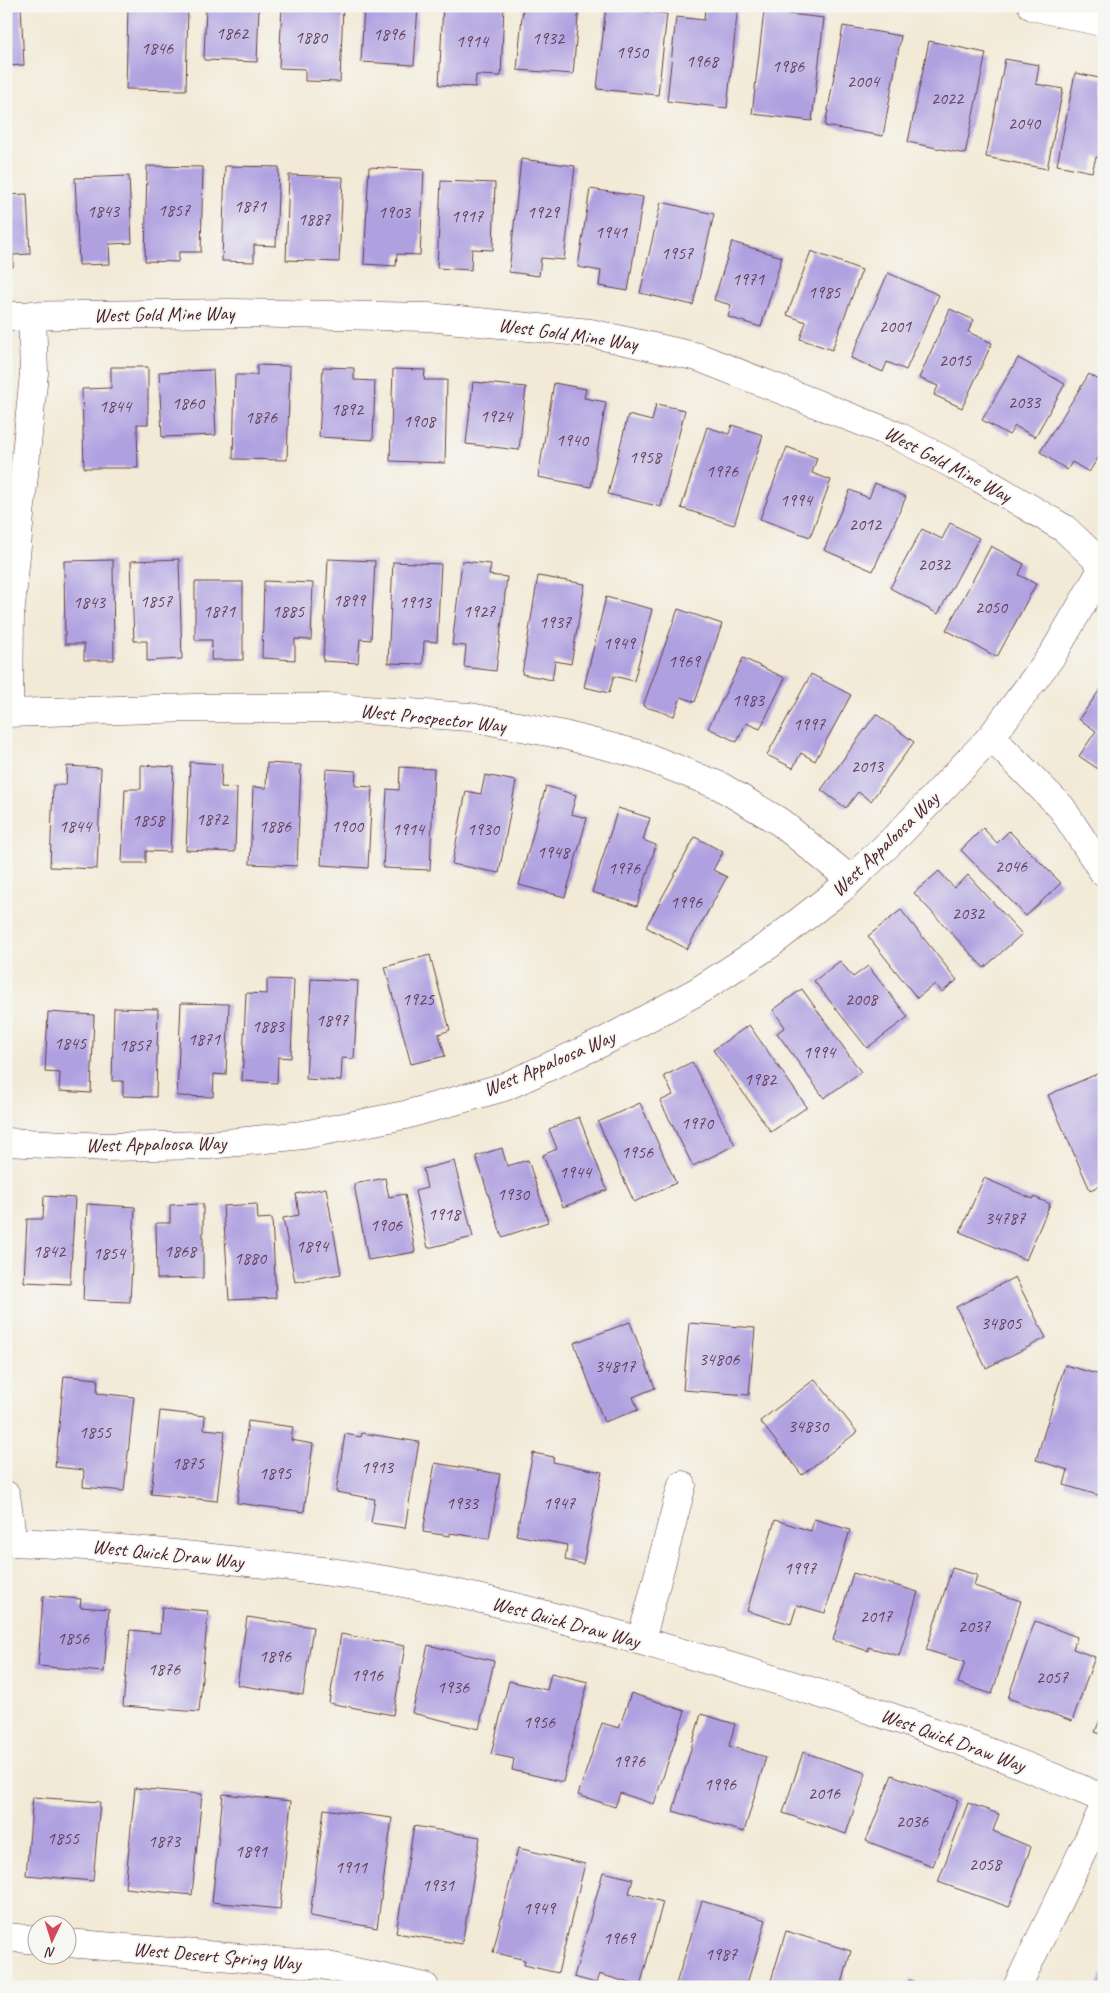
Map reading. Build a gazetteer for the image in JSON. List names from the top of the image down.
{
  "streets": {
    "street": [
      "West Gold Mine Way",
      "West Prospector Way",
      "West Appaloosa Way",
      "West Quick Draw Way",
      "West Desert Spring Way"
    ]
  },
  "crossings": [
    ["West Gold Mine Way", "West Appaloosa Way"],
    ["West Prospector Way", "West Appaloosa Way"]
  ],
  "house_numbers": [
    "1862",
    "1896",
    "1880",
    "1932",
    "1914",
    "1846",
    "1950",
    "1968",
    "1986",
    "2004",
    "2022",
    "2040",
    "1871",
    "1857",
    "1843",
    "1903",
    "1929",
    "1917",
    "1887",
    "1941",
    "1957",
    "1971",
    "1985",
    "2001",
    "2015",
    "2033",
    "1860",
    "1844",
    "1892",
    "1924",
    "1876",
    "1908",
    "1940",
    "1958",
    "1976",
    "1994",
    "2012",
    "2032",
    "1899",
    "1857",
    "1843",
    "1913",
    "2050",
    "1871",
    "1885",
    "1927",
    "1937",
    "1949",
    "1969",
    "1983",
    "1997",
    "2013",
    "1872",
    "1858",
    "1844",
    "1886",
    "1900",
    "1914",
    "1930",
    "1948",
    "2046",
    "1976",
    "1996",
    "2032",
    "1925",
    "2008",
    "1897",
    "1883",
    "1871",
    "1845",
    "1857",
    "1994",
    "1982",
    "1970",
    "1956",
    "1944",
    "1930",
    "1918",
    "34787",
    "1906",
    "1894",
    "1842",
    "1868",
    "1854",
    "1880",
    "34805",
    "34806",
    "34817",
    "34830",
    "1855",
    "1875",
    "1913",
    "1895",
    "1933",
    "1947",
    "1997",
    "2017",
    "2037",
    "1856",
    "1896",
    "1876",
    "1916",
    "2057",
    "1936",
    "1956",
    "1976",
    "1996",
    "2016",
    "2036",
    "1855",
    "1873",
    "1891",
    "2058",
    "1911",
    "1931",
    "1949",
    "1969",
    "1987"
  ],
  "north": "bottom"
}
